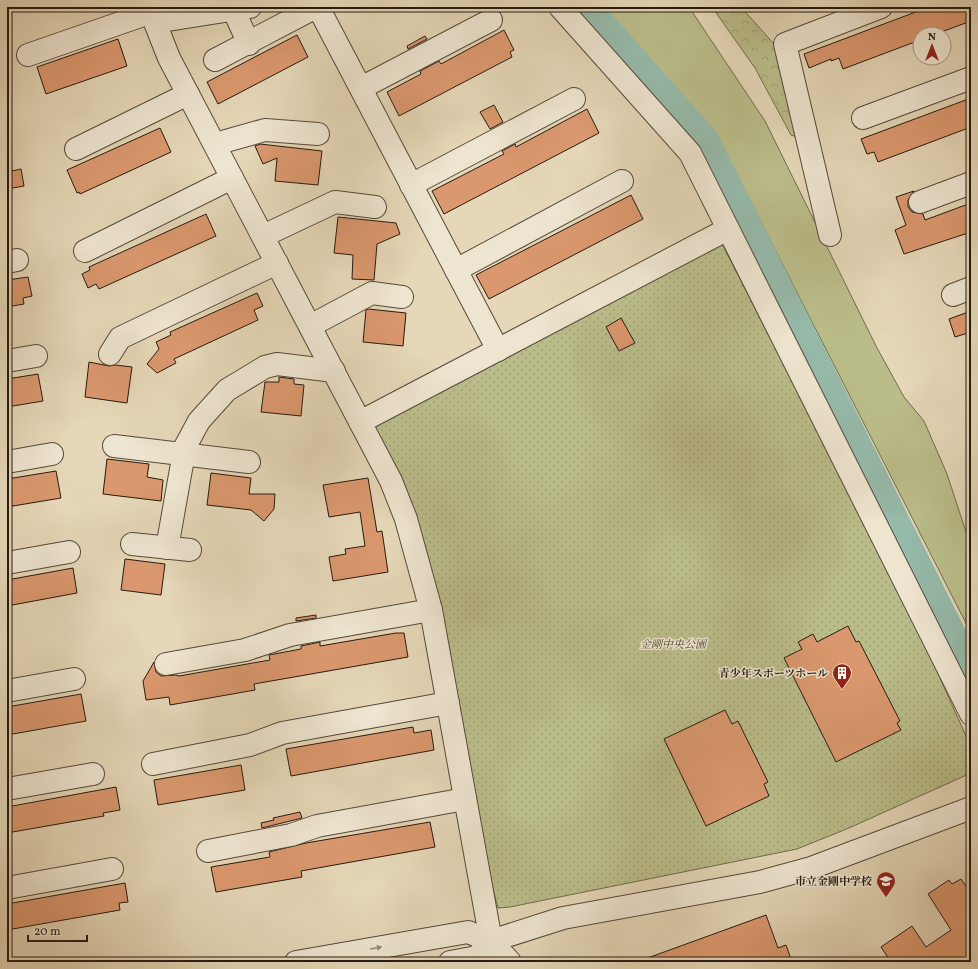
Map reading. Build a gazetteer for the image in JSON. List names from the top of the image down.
{
  "parks": ["金剛中央公園"],
  "places": {
    "building": ["青少年スポーツホール"],
    "school or university": ["市立金剛中学校"]
  },
  "scale_bar": "20 m",
  "north": "top"
}
